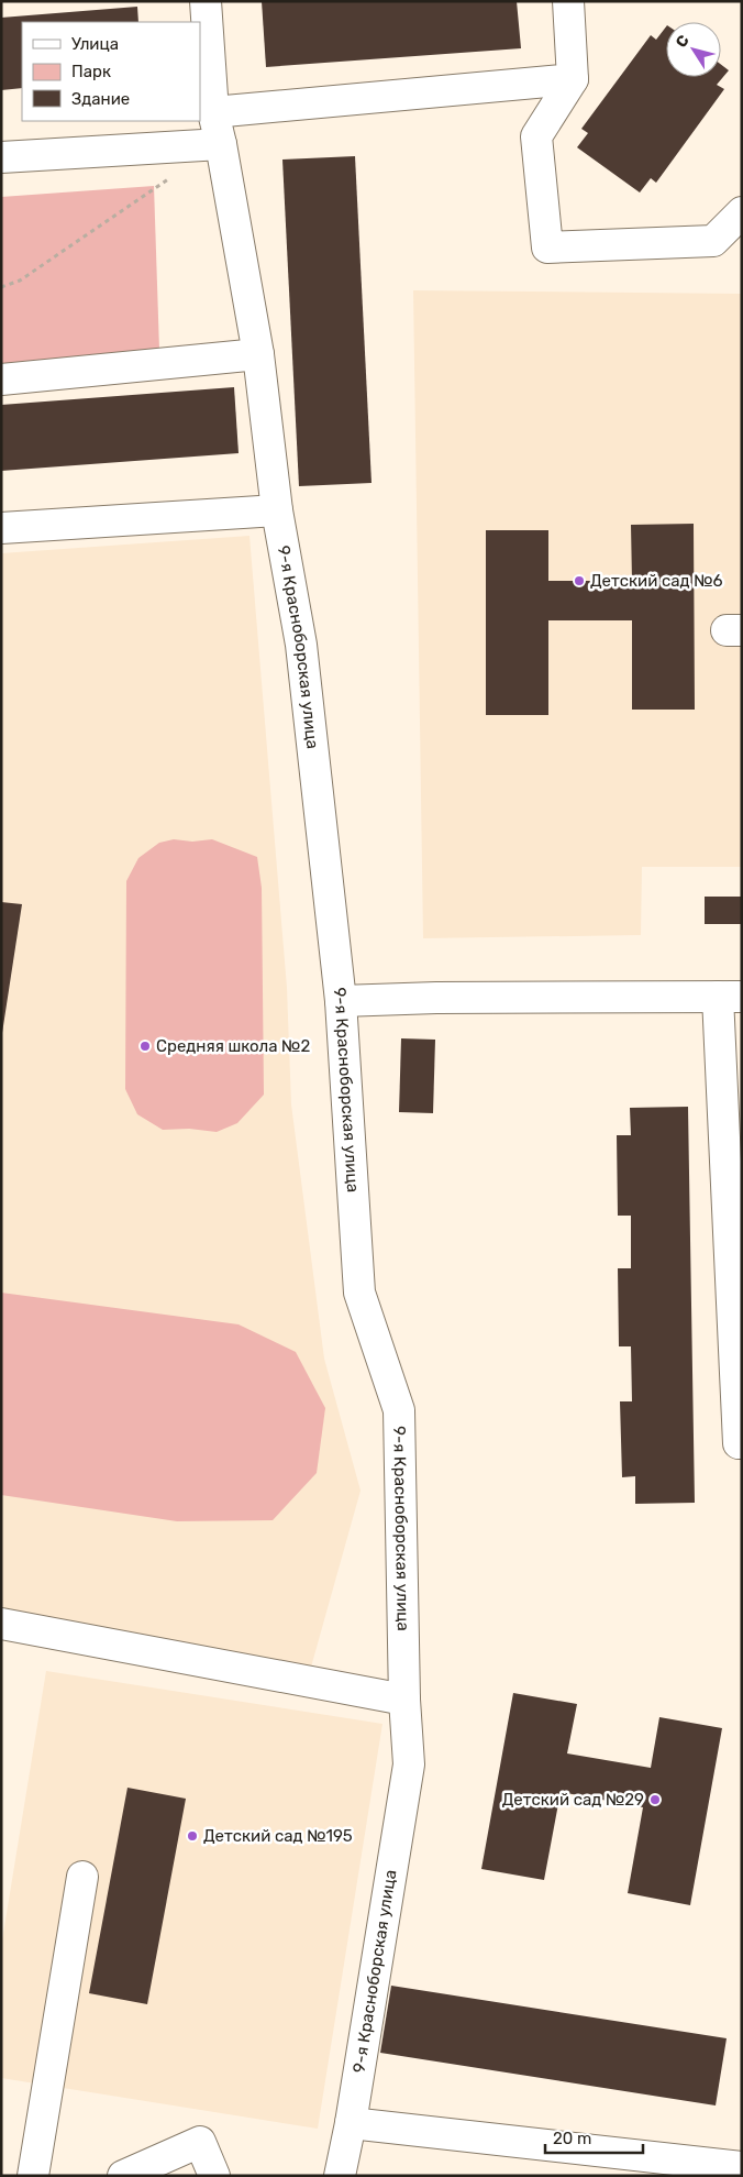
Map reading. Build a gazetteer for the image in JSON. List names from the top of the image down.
{
  "streets": {
    "street": ["9-я Красноборская улица"]
  },
  "places": [
    "Детский сад №6",
    "Средняя школа №2",
    "Детский сад №29",
    "Детский сад №195"
  ],
  "legend": ["Улица", "Парк", "Здание"],
  "scale_bar": "20 m",
  "north": "top left"
}
